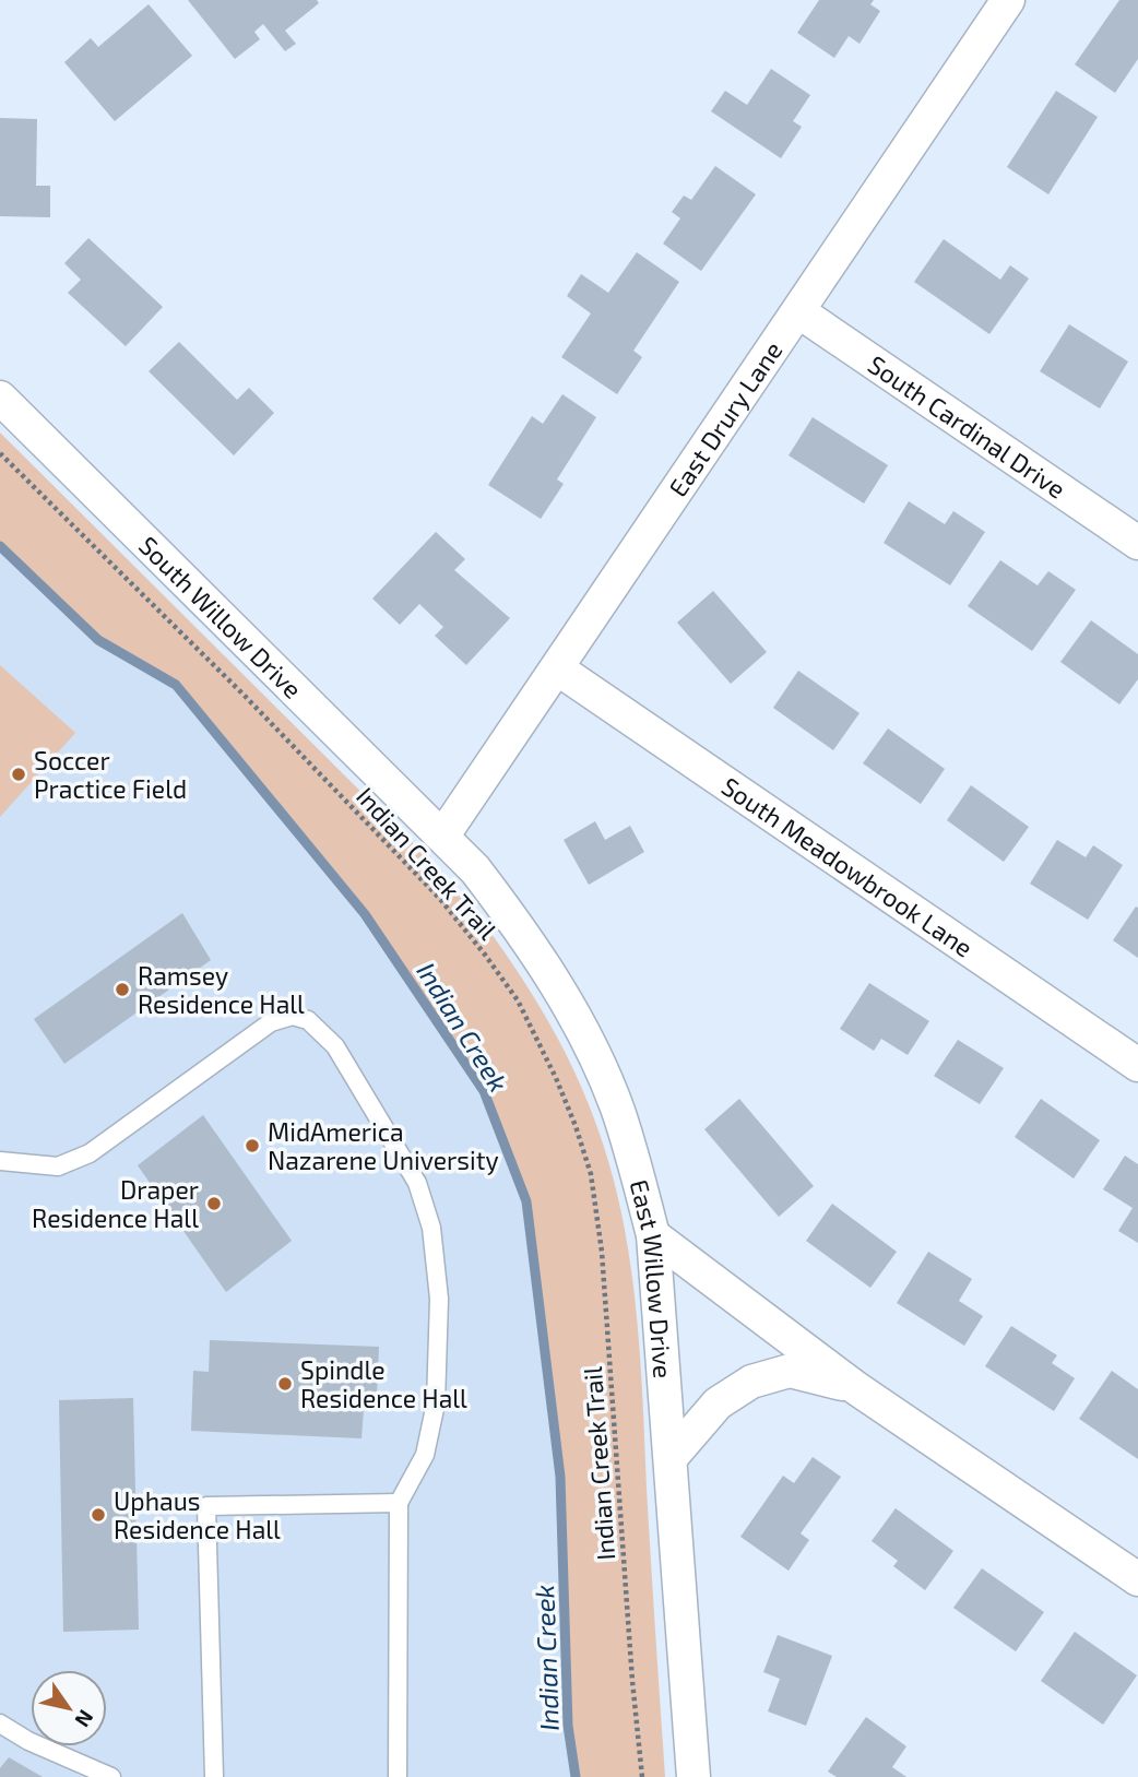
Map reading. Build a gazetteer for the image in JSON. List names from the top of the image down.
{
  "streets": {
    "street": [
      "East Drury Lane",
      "South Cardinal Drive",
      "South Willow Drive",
      "South Meadowbrook Lane",
      "East Willow Drive"
    ],
    "path": ["Indian Creek Trail"]
  },
  "crossings": [
    ["East Drury Lane", "South Cardinal Drive"],
    ["East Drury Lane", "South Willow Drive"],
    ["East Drury Lane", "South Meadowbrook Lane"],
    ["East Drury Lane", "East Willow Drive"],
    ["South Willow Drive", "East Willow Drive"]
  ],
  "water": ["Indian Creek"],
  "places": [
    "Soccer Practice Field",
    "Ramsey Residence Hall",
    "MidAmerica Nazarene University",
    "Draper Residence Hall",
    "Spindle Residence Hall",
    "Uphaus Residence Hall"
  ],
  "north": "bottom right"
}
